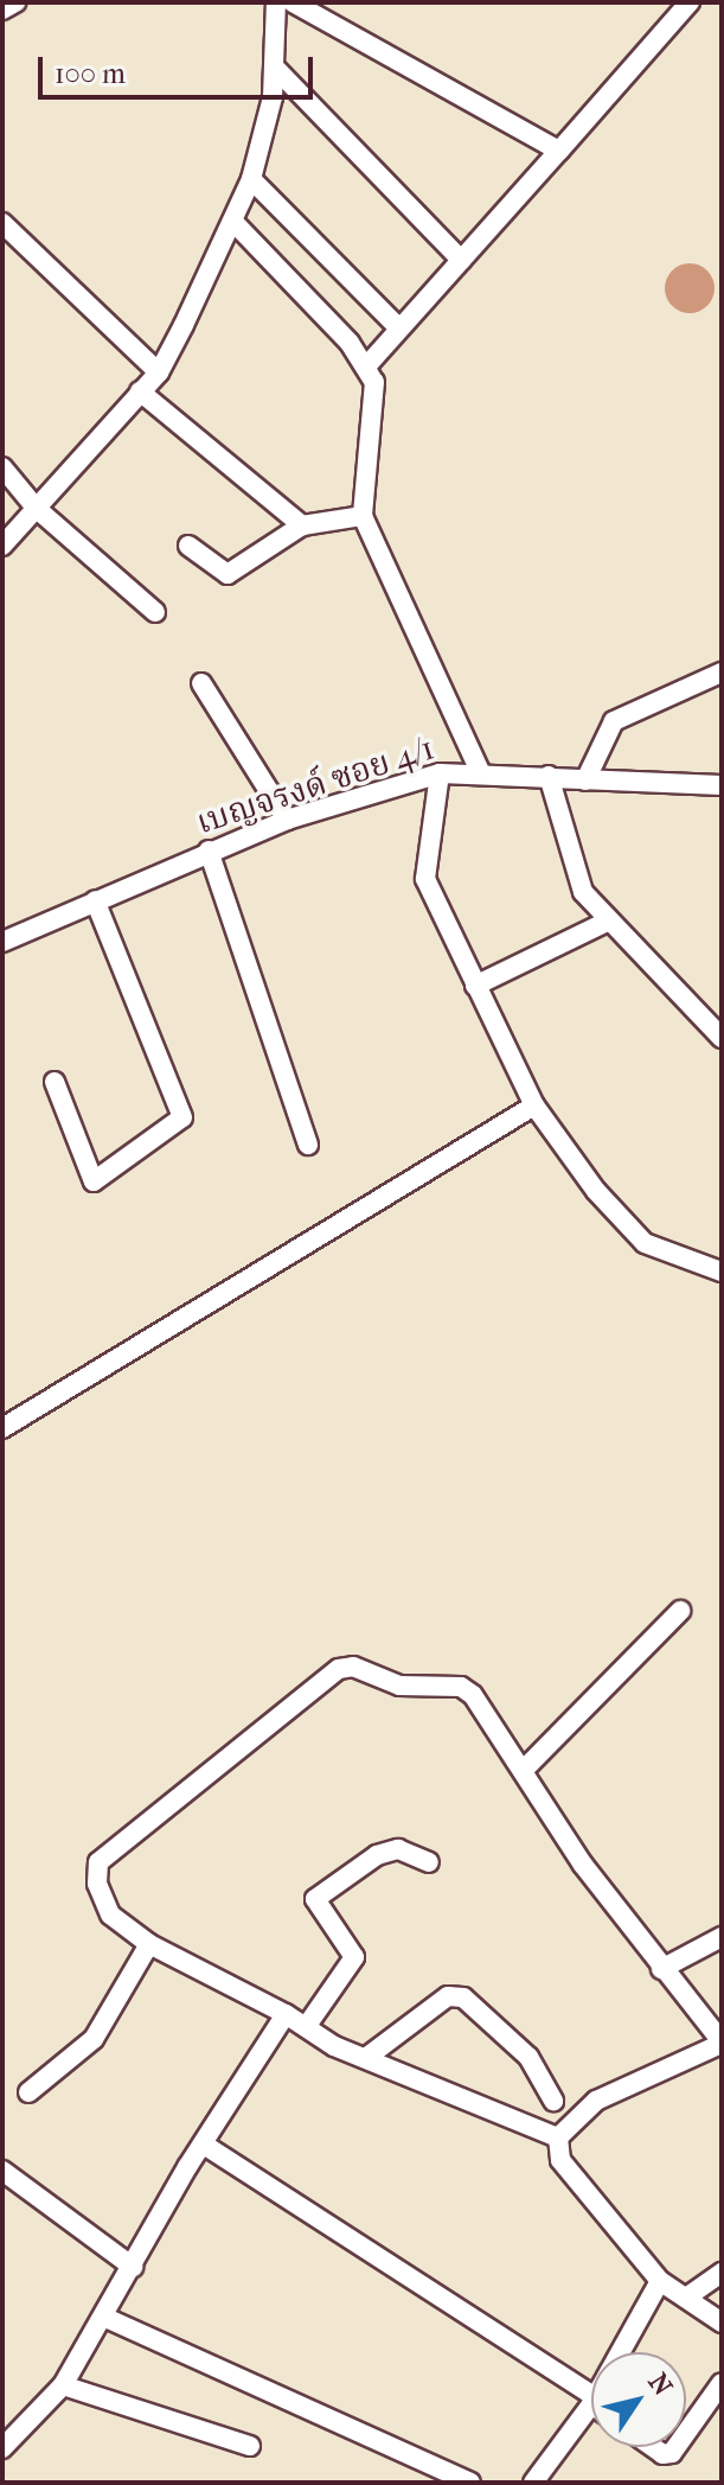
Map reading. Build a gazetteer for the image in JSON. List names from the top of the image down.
{
  "streets": {
    "street": ["เบญจรงด์ ซอย 4/1"]
  },
  "scale_bar": "100 m",
  "north": "top right"
}
